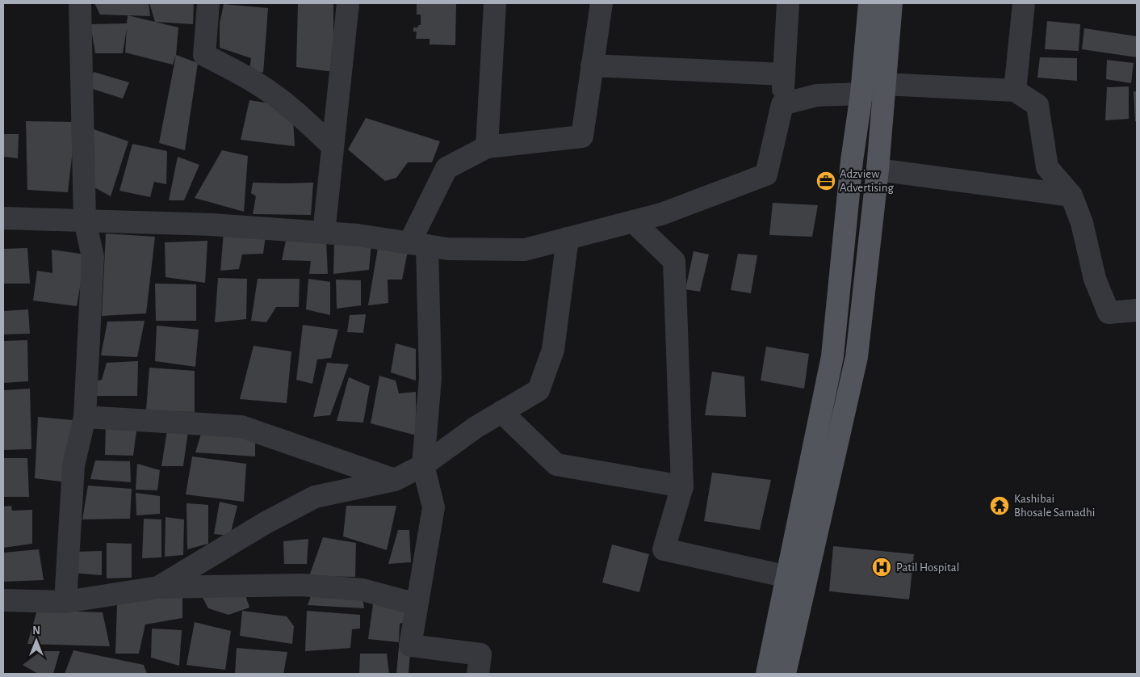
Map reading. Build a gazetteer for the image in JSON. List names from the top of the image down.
{
  "places": {
    "office": ["Adzview Advertising"],
    "temple": ["Kashibai Bhosale Samadhi"],
    "hospital": ["Patil Hospital"]
  },
  "north": "top"
}
